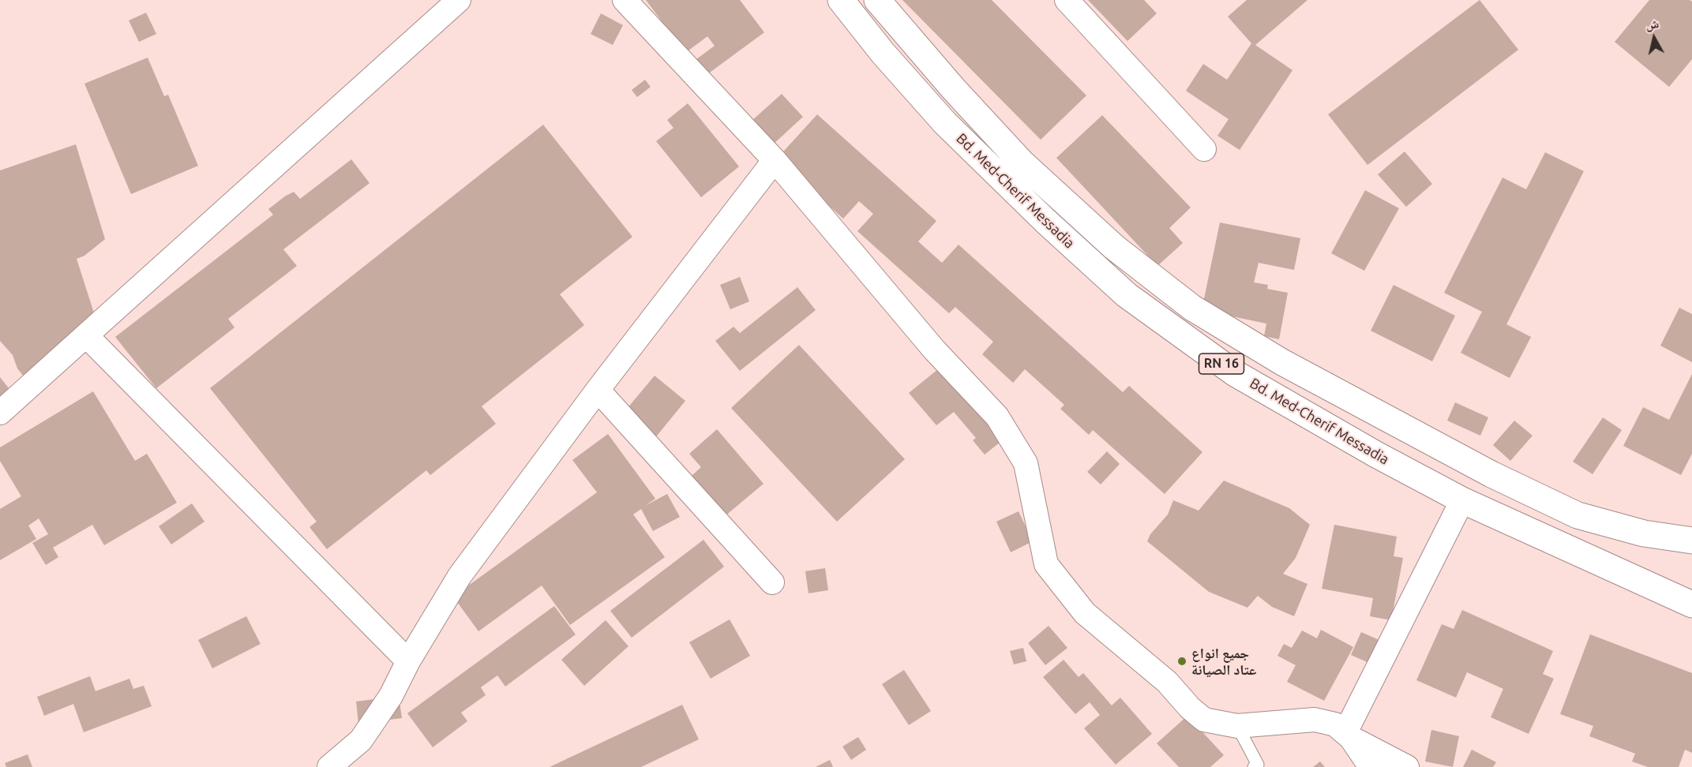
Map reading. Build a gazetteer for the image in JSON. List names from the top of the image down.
{
  "streets": {
    "highway": ["Bd. Med-Cherif Messadia", "RN 16"]
  },
  "places": ["جميع انواع عتاد الصيانة"],
  "north": "top"
}
